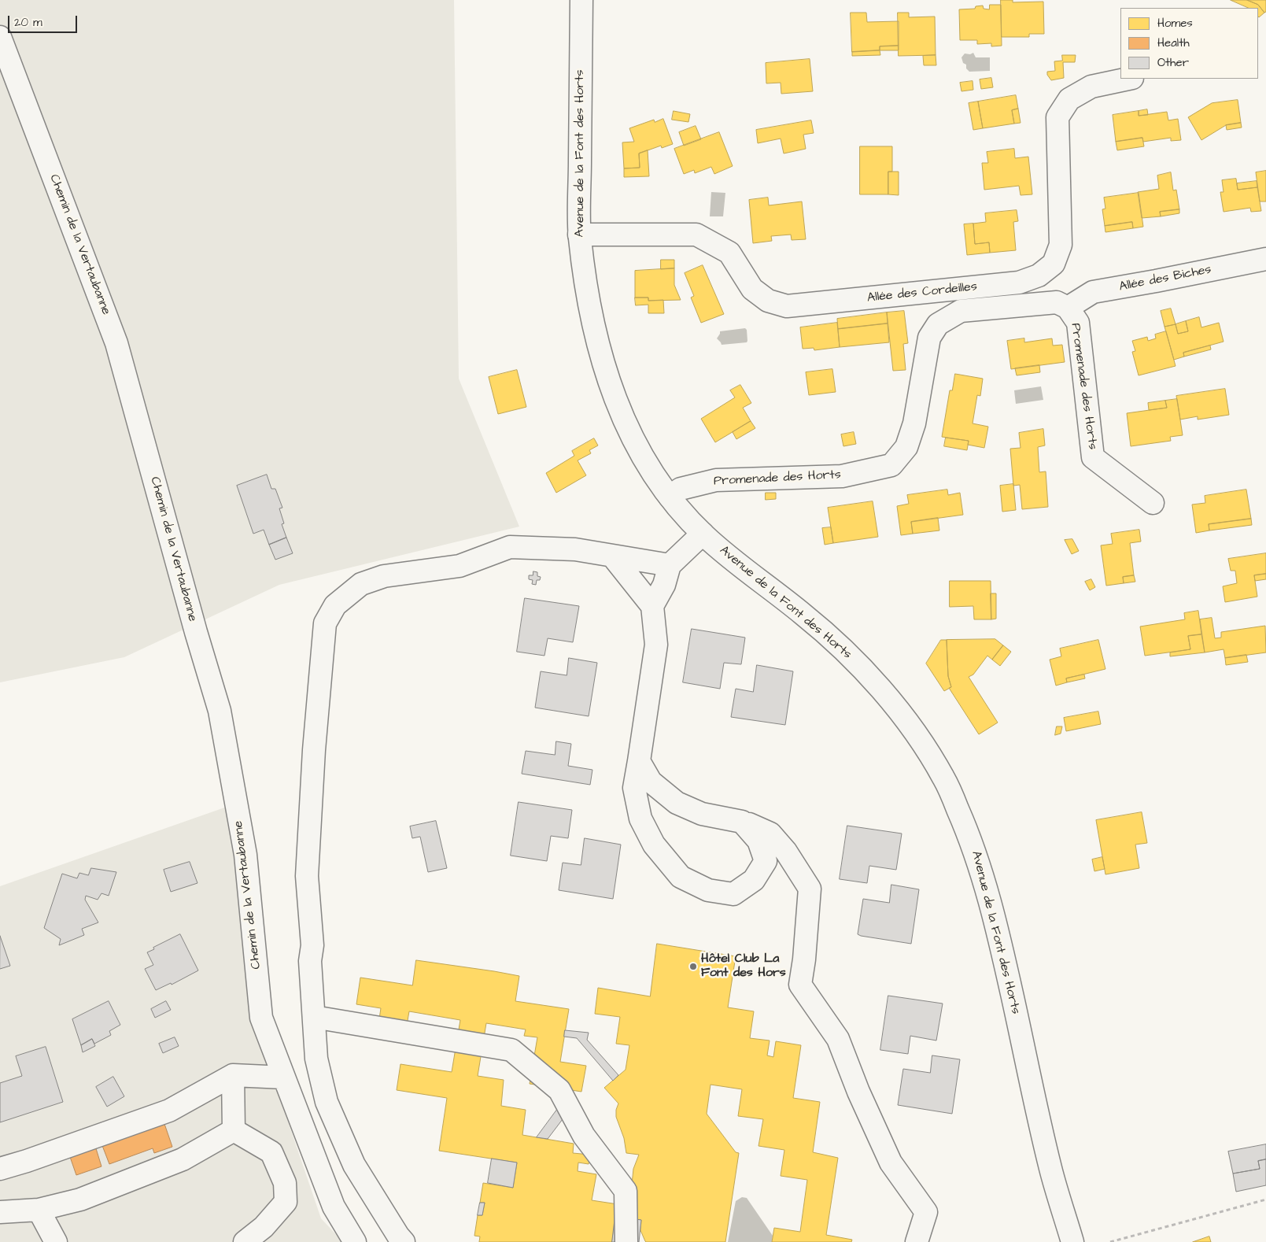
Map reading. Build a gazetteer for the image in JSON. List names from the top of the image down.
{
  "streets": {
    "street": [
      "Avenue de la Font des Horts",
      "Chemin de la Vertaubanne",
      "Allée des Biches",
      "Allée des Cordeilles",
      "Promenade des Horts"
    ]
  },
  "crossings": [
    ["Avenue de la Font des Horts", "Allée des Cordeilles"],
    ["Avenue de la Font des Horts", "Promenade des Horts"],
    ["Allée des Biches", "Promenade des Horts"]
  ],
  "places": ["Hôtel Club La Font des Hors"],
  "legend": ["Homes", "Health", "Other"],
  "scale_bar": "20 m"
}
